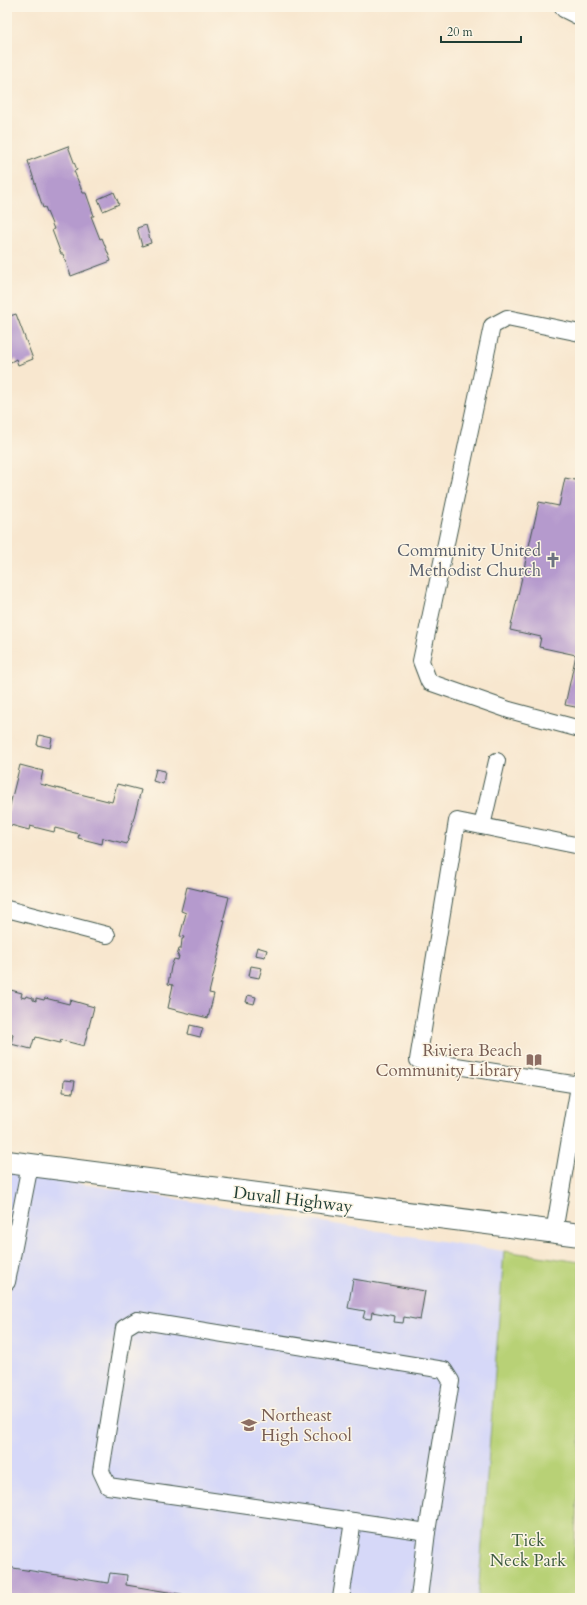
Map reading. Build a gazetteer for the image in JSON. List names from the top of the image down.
{
  "streets": {
    "street": ["Duvall Highway"]
  },
  "parks": ["Tick Neck Park"],
  "places": {
    "church": ["Community United Methodist Church"],
    "library": ["Riviera Beach Community Library"],
    "school or university": ["Northeast High School"]
  },
  "scale_bar": "20 m"
}
